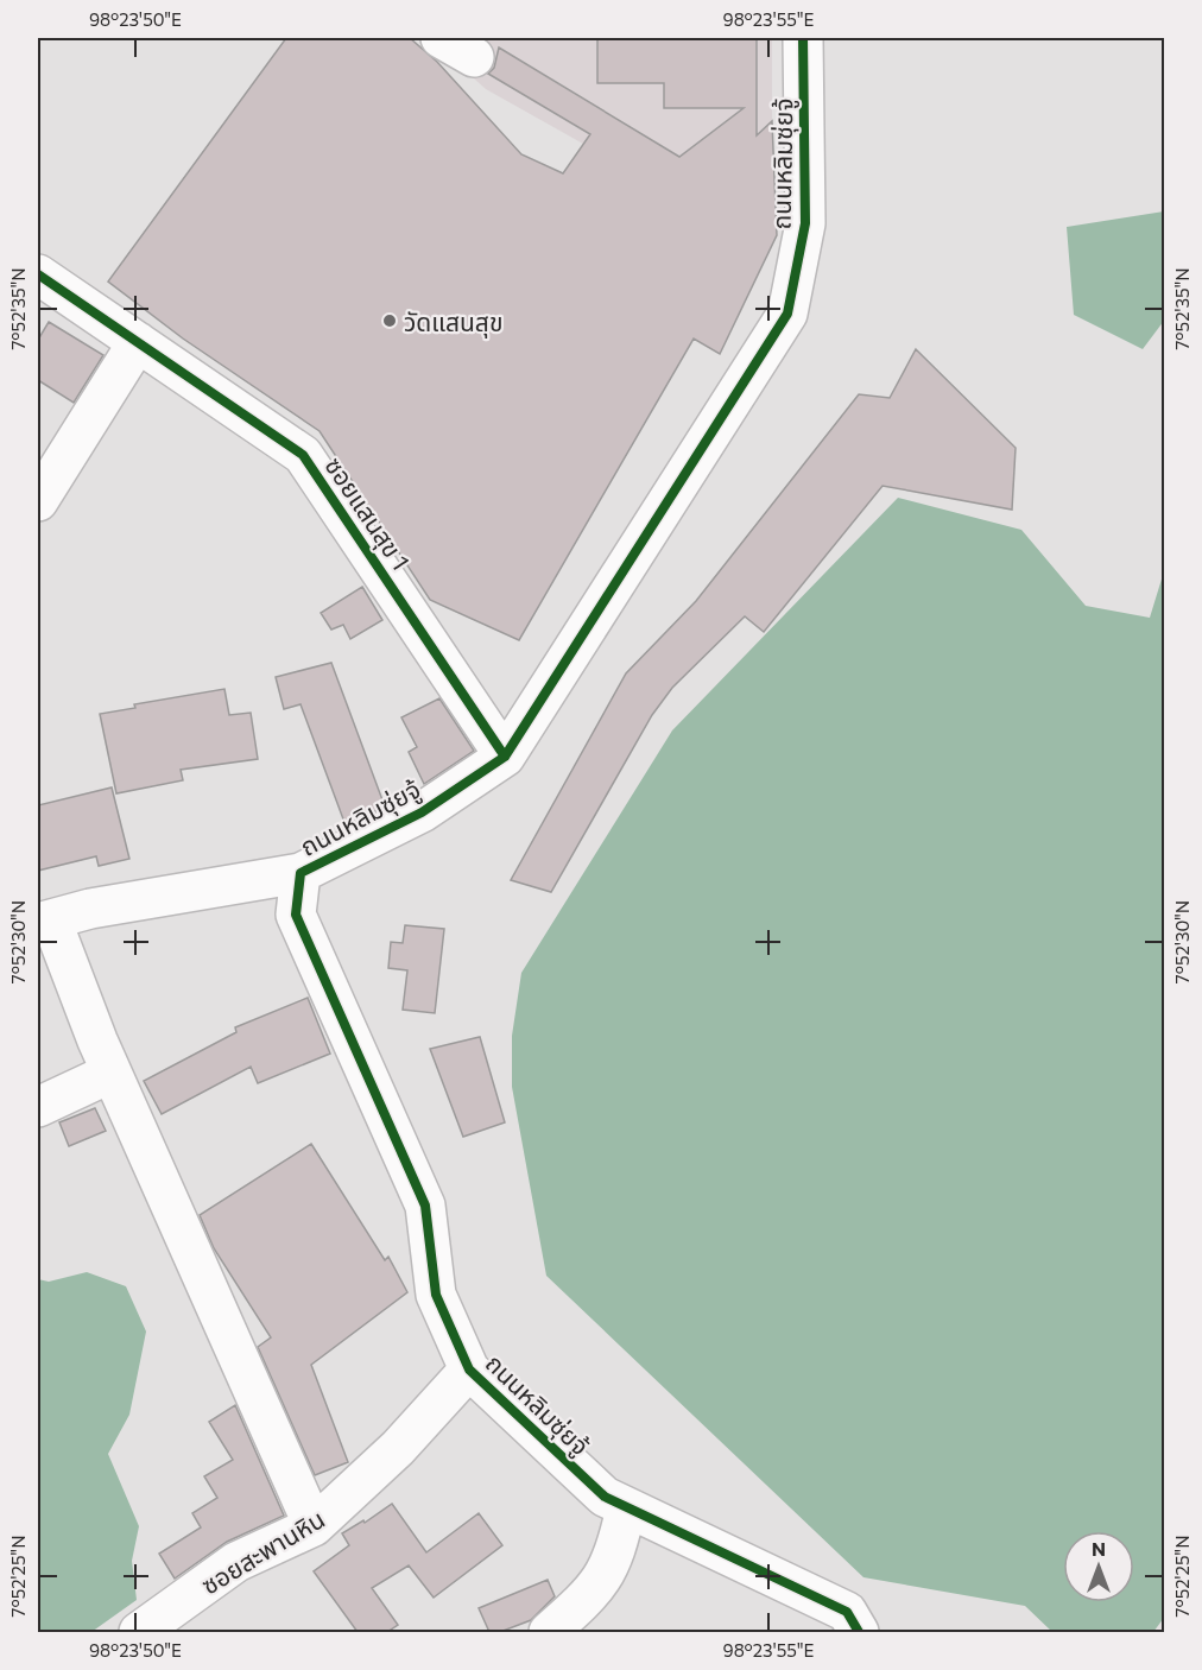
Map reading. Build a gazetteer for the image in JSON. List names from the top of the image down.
{
  "streets": {
    "street": ["ถนนหลิมซุ่ยจู้", "ซอยแสนสุข 1", "ซอยสะพานหิน"]
  },
  "crossings": [
    ["ถนนหลิมซุ่ยจู้", "ซอยแสนสุข 1"],
    ["ถนนหลิมซุ่ยจู้", "ซอยสะพานหิน"]
  ],
  "places": ["วัดแสนสุข"],
  "north": "top",
  "coordinates": [
    "98°23'50\"E",
    "98°23'55\"E",
    "7°52'35\"N",
    "7°52'30\"N",
    "7°52'25\"N"
  ]
}
